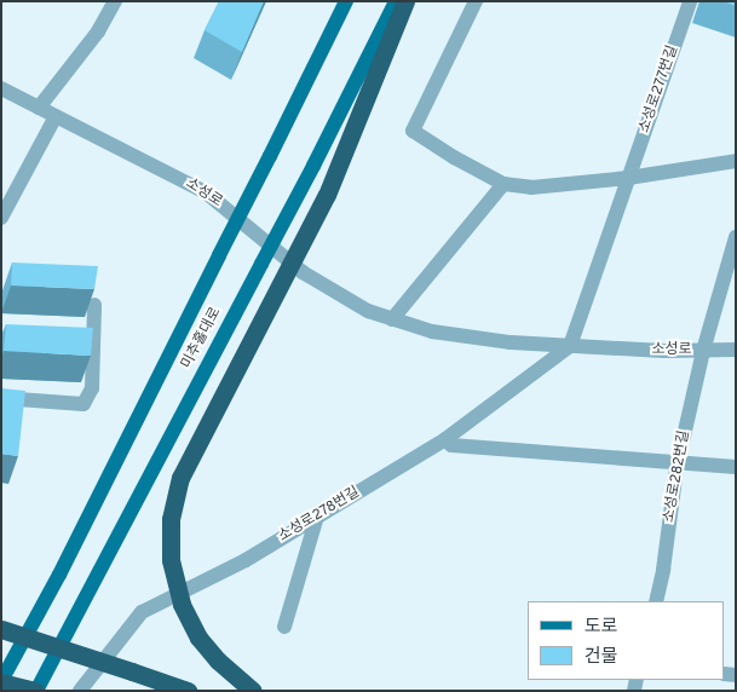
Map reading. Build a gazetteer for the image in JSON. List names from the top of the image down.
{
  "streets": {
    "main road": ["미추홀대로"],
    "street": [
      "소성로277번길",
      "소성로",
      "소성로282번길",
      "소성로278번길"
    ]
  },
  "crossings": [
    ["소성로277번길", "소성로"],
    ["소성로277번길", "소성로278번길"],
    ["소성로", "소성로282번길"],
    ["소성로", "소성로278번길"]
  ],
  "legend": ["도로", "건물"]
}
